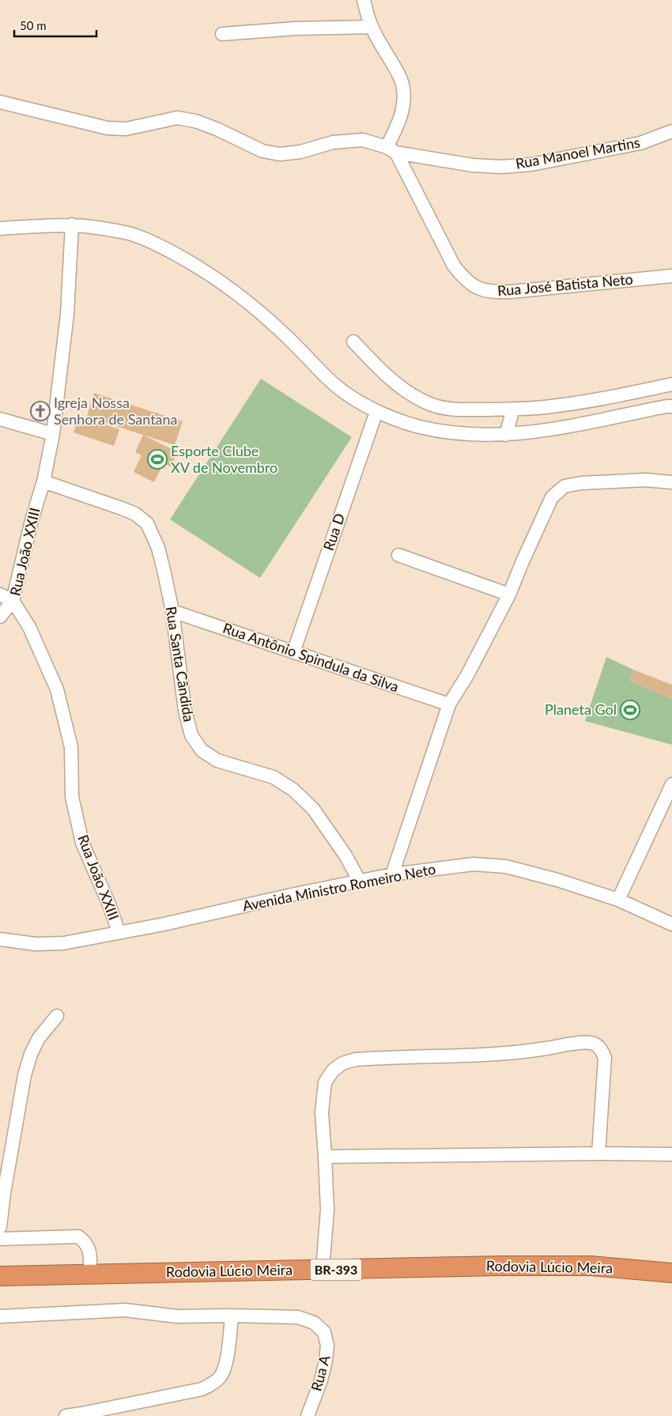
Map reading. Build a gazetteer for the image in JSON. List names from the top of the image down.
{
  "streets": {
    "highway": ["Rodovia Lúcio Meira", "BR-393"],
    "street": [
      "Rua Manoel Martins",
      "Rua José Batista Neto",
      "Rua D",
      "Rua João XXIII",
      "Rua Antônio Spindula da Silva",
      "Rua Santa Cândida",
      "Avenida Ministro Romeiro Neto",
      "Rua A"
    ]
  },
  "crossings": [
    ["Rua Manoel Martins", "Rua José Batista Neto"],
    ["Rua D", "Rua Antônio Spindula da Silva"],
    ["Rua João XXIII", "Rua Santa Cândida"],
    ["Rua João XXIII", "Avenida Ministro Romeiro Neto"],
    ["Rua Antônio Spindula da Silva", "Rua Santa Cândida"],
    ["Rua Santa Cândida", "Avenida Ministro Romeiro Neto"]
  ],
  "places": {
    "church": ["Igreja Nossa Senhora de Santana"],
    "sports": ["Esporte Clube XV de Novembro", "Planeta Gol"]
  },
  "scale_bar": "50 m"
}
